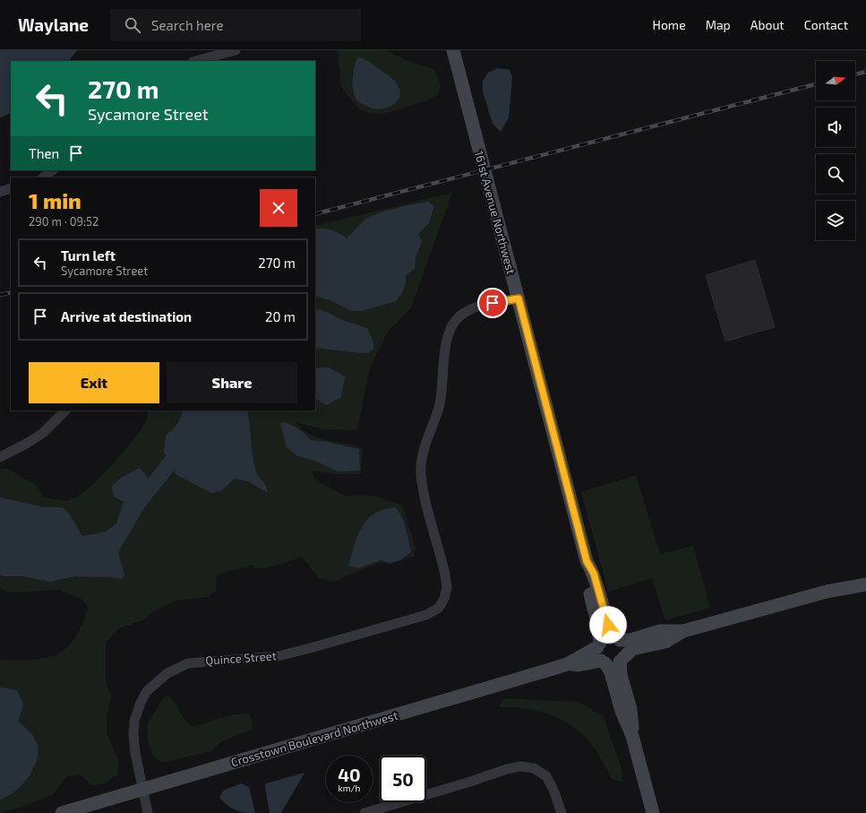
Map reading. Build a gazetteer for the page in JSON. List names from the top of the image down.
{
  "streets": {
    "main road": ["161st Avenue Northwest", "Crosstown Boulevard Northwest"],
    "street": ["Quince Street"]
  },
  "crossings": [
    ["161st Avenue Northwest", "Quince Street"],
    ["161st Avenue Northwest", "Crosstown Boulevard Northwest"],
    ["Quince Street", "Crosstown Boulevard Northwest"]
  ],
  "north": "right",
  "page": {
    "header": "Waylane",
    "search": "Search here",
    "nav": [
      "Home",
      "Map",
      "About",
      "Contact"
    ],
    "turn": ["270 m", "Sycamore Street"],
    "then": "Then",
    "heading": ["1 min", "290 m · 09:52"],
    "list": [
      {
        "name": "Turn left",
        "note": "Sycamore Street",
        "value": "270 m"
      },
      {
        "name": "Arrive at destination",
        "value": "20 m"
      }
    ],
    "buttons": ["Exit", "Share"],
    "speed": "40 km/h",
    "limit": "50"
  }
}
